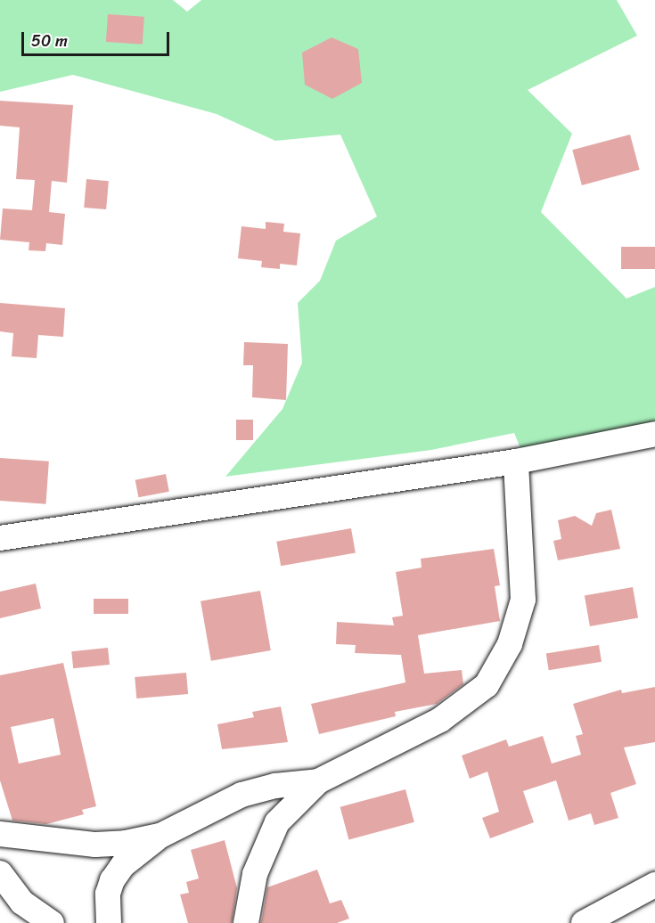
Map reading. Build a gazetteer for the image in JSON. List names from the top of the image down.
{
  "scale_bar": "50 m"
}
